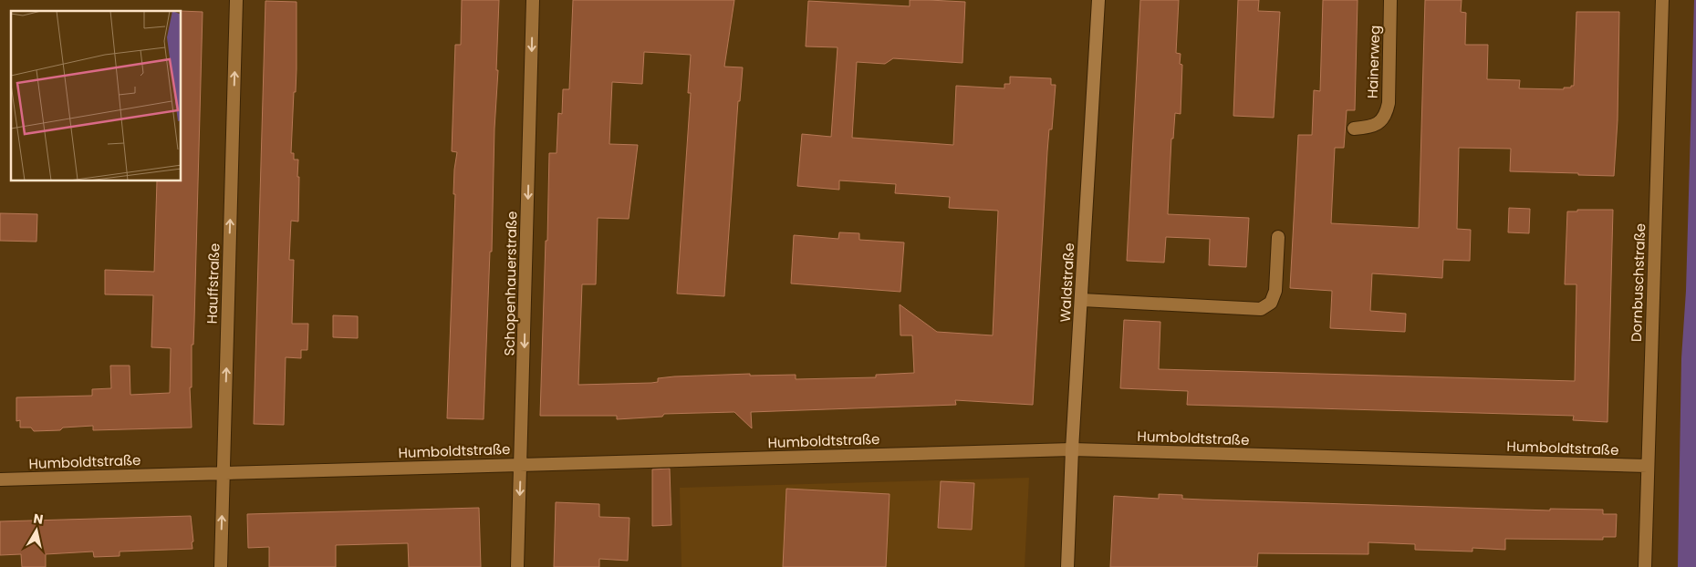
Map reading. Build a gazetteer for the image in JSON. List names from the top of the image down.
{
  "streets": {
    "main road": ["Waldstraße"],
    "street": [
      "Hainerweg",
      "Dornbuschstraße",
      "Hauffstraße",
      "Schopenhauerstraße",
      "Humboldtstraße"
    ]
  },
  "crossings": [
    ["Waldstraße", "Humboldtstraße"],
    ["Dornbuschstraße", "Humboldtstraße"],
    ["Hauffstraße", "Humboldtstraße"],
    ["Schopenhauerstraße", "Humboldtstraße"]
  ],
  "one_way": ["Hauffstraße", "Schopenhauerstraße"],
  "north": "top"
}
